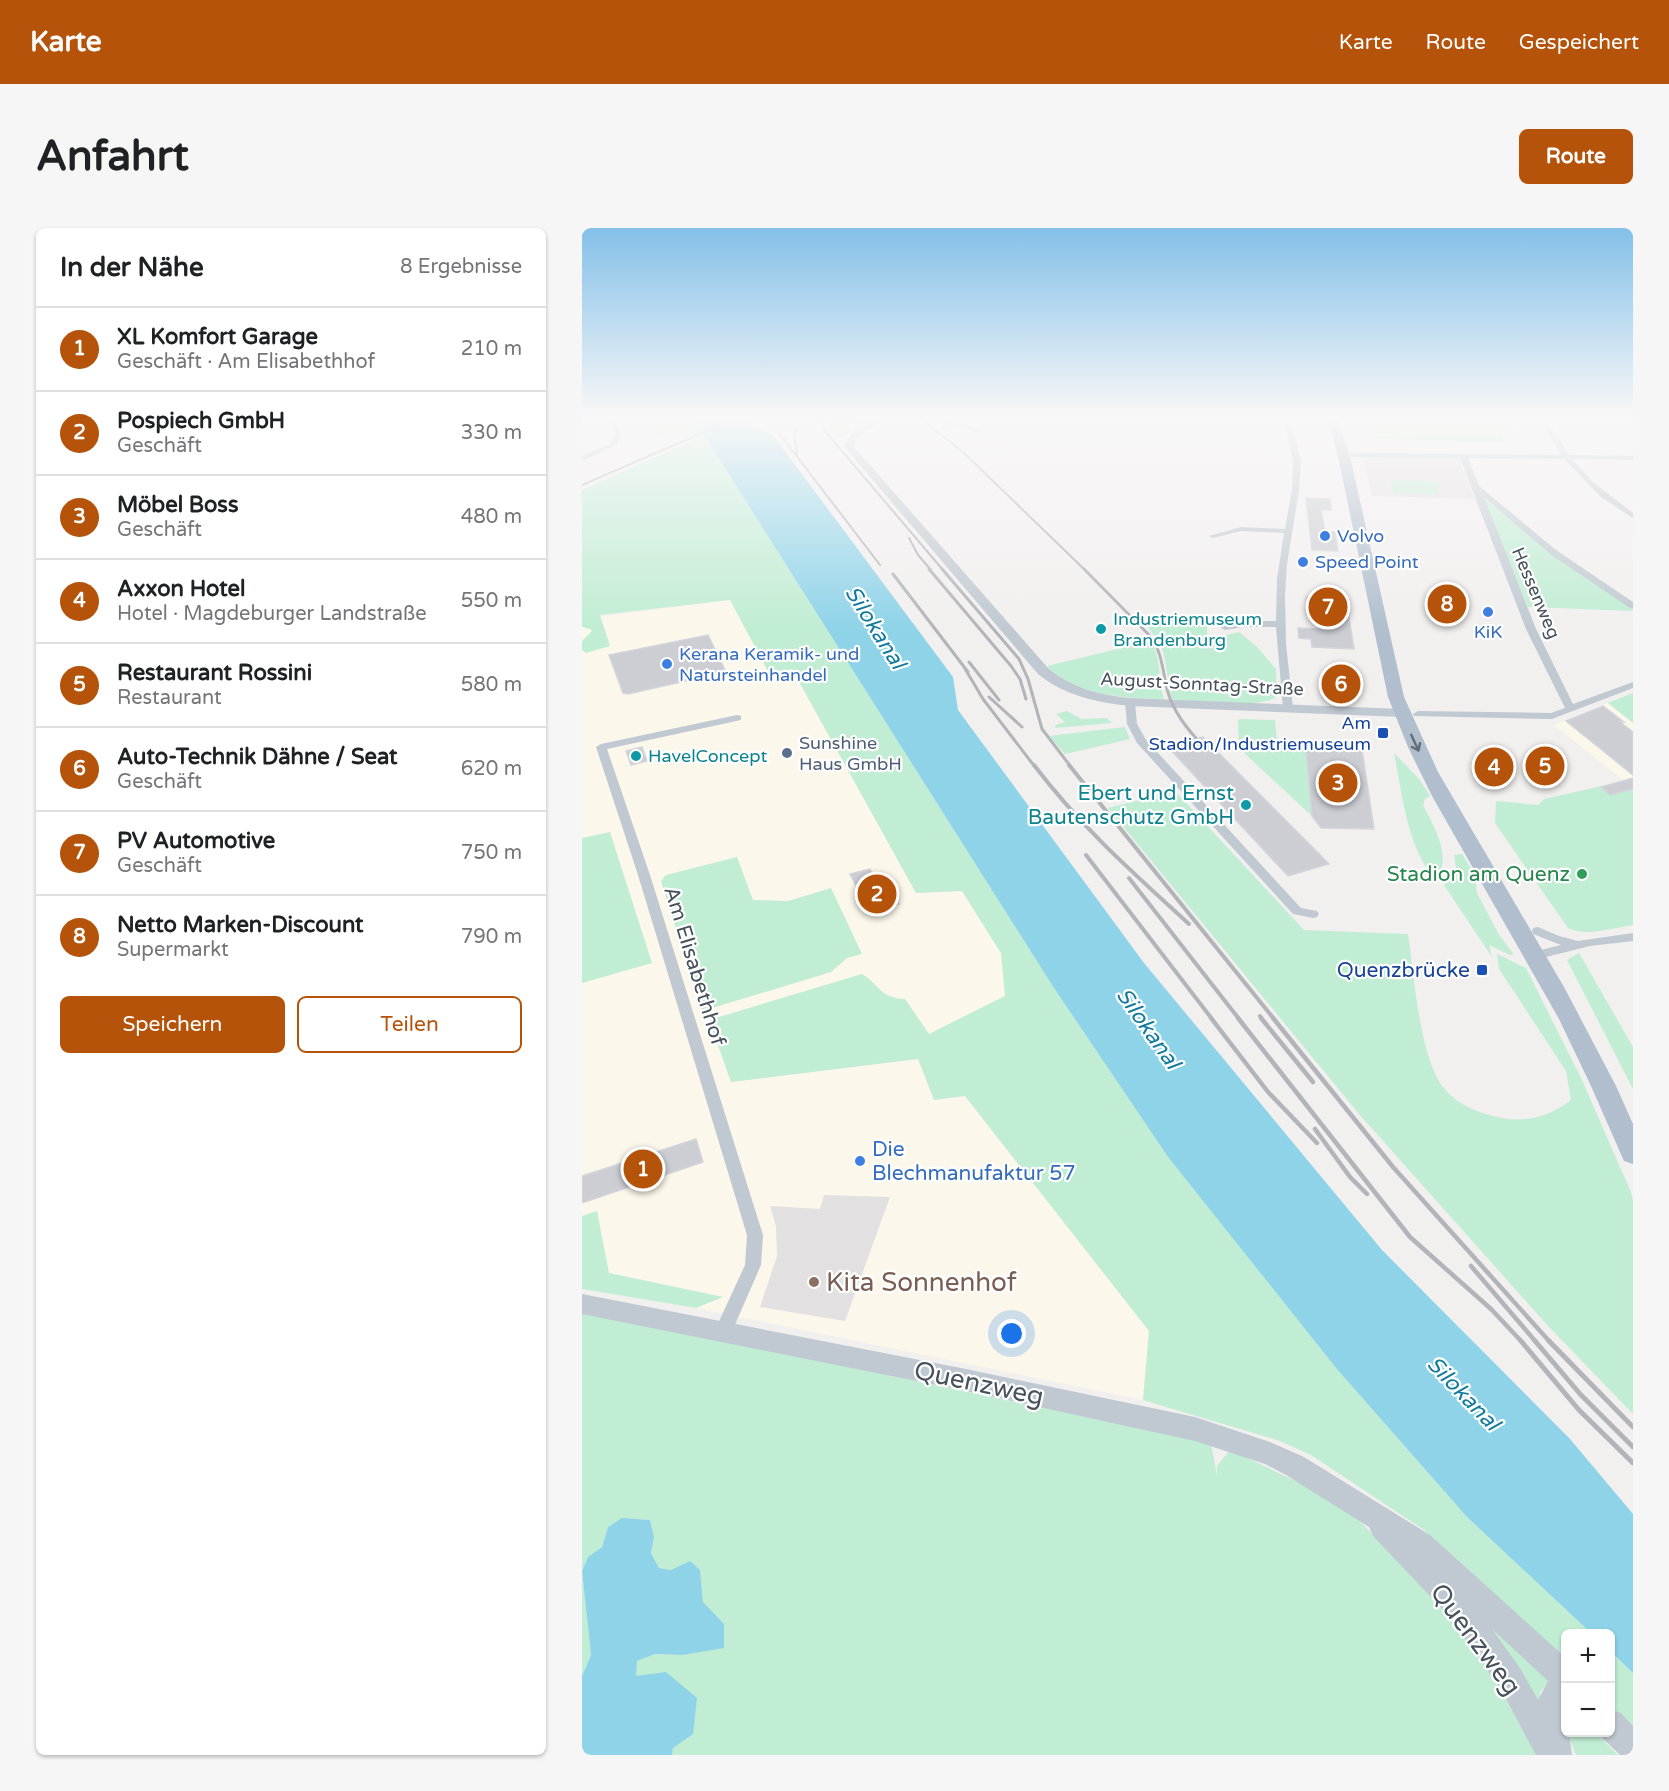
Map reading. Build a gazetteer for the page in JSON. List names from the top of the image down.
{
  "streets": {
    "street": [
      "Hessenweg",
      "August-Sonntag-Straße",
      "Am Elisabethhof",
      "Quenzweg"
    ]
  },
  "crossings": [
    ["Am Elisabethhof", "Quenzweg"]
  ],
  "water": ["Silokanal"],
  "places": {
    "other": [
      "Volvo",
      "Speed Point",
      "KiK",
      "Industriemuseum Brandenburg",
      "Kerana Keramik- und Natursteinhandel",
      "Sunshine Haus GmbH",
      "HavelConcept",
      "Ebert und Ernst Bautenschutz GmbH",
      "Stadion am Quenz",
      "Die Blechmanufaktur 57",
      "Kita Sonnenhof"
    ],
    "transit": ["Am Stadion/Industriemuseum", "Quenzbrücke"]
  },
  "page": {
    "header": "Karte",
    "nav": ["Karte", "Route", "Gespeichert"],
    "buttons": [
      "Route",
      ["Speichern", "Teilen"]
    ],
    "title": "Anfahrt",
    "heading": ["In der Nähe", "8 Ergebnisse"],
    "list": [
      {
        "mark": "1",
        "name": "XL Komfort Garage",
        "note": "Geschäft · Am Elisabethhof",
        "value": "210 m"
      },
      {
        "mark": "2",
        "name": "Pospiech GmbH",
        "note": "Geschäft",
        "value": "330 m"
      },
      {
        "mark": "3",
        "name": "Möbel Boss",
        "note": "Geschäft",
        "value": "480 m"
      },
      {
        "mark": "4",
        "name": "Axxon Hotel",
        "note": "Hotel · Magdeburger Landstraße",
        "value": "550 m"
      },
      {
        "mark": "5",
        "name": "Restaurant Rossini",
        "note": "Restaurant",
        "value": "580 m"
      },
      {
        "mark": "6",
        "name": "Auto-Technik Dähne / Seat",
        "note": "Geschäft",
        "value": "620 m"
      },
      {
        "mark": "7",
        "name": "PV Automotive",
        "note": "Geschäft",
        "value": "750 m"
      },
      {
        "mark": "8",
        "name": "Netto Marken-Discount",
        "note": "Supermarkt",
        "value": "790 m"
      }
    ],
    "pins": [
      "8",
      "7",
      "6",
      "5",
      "4",
      "3",
      "2",
      "1"
    ],
    "map_buttons": ["+", "−"]
  }
}
